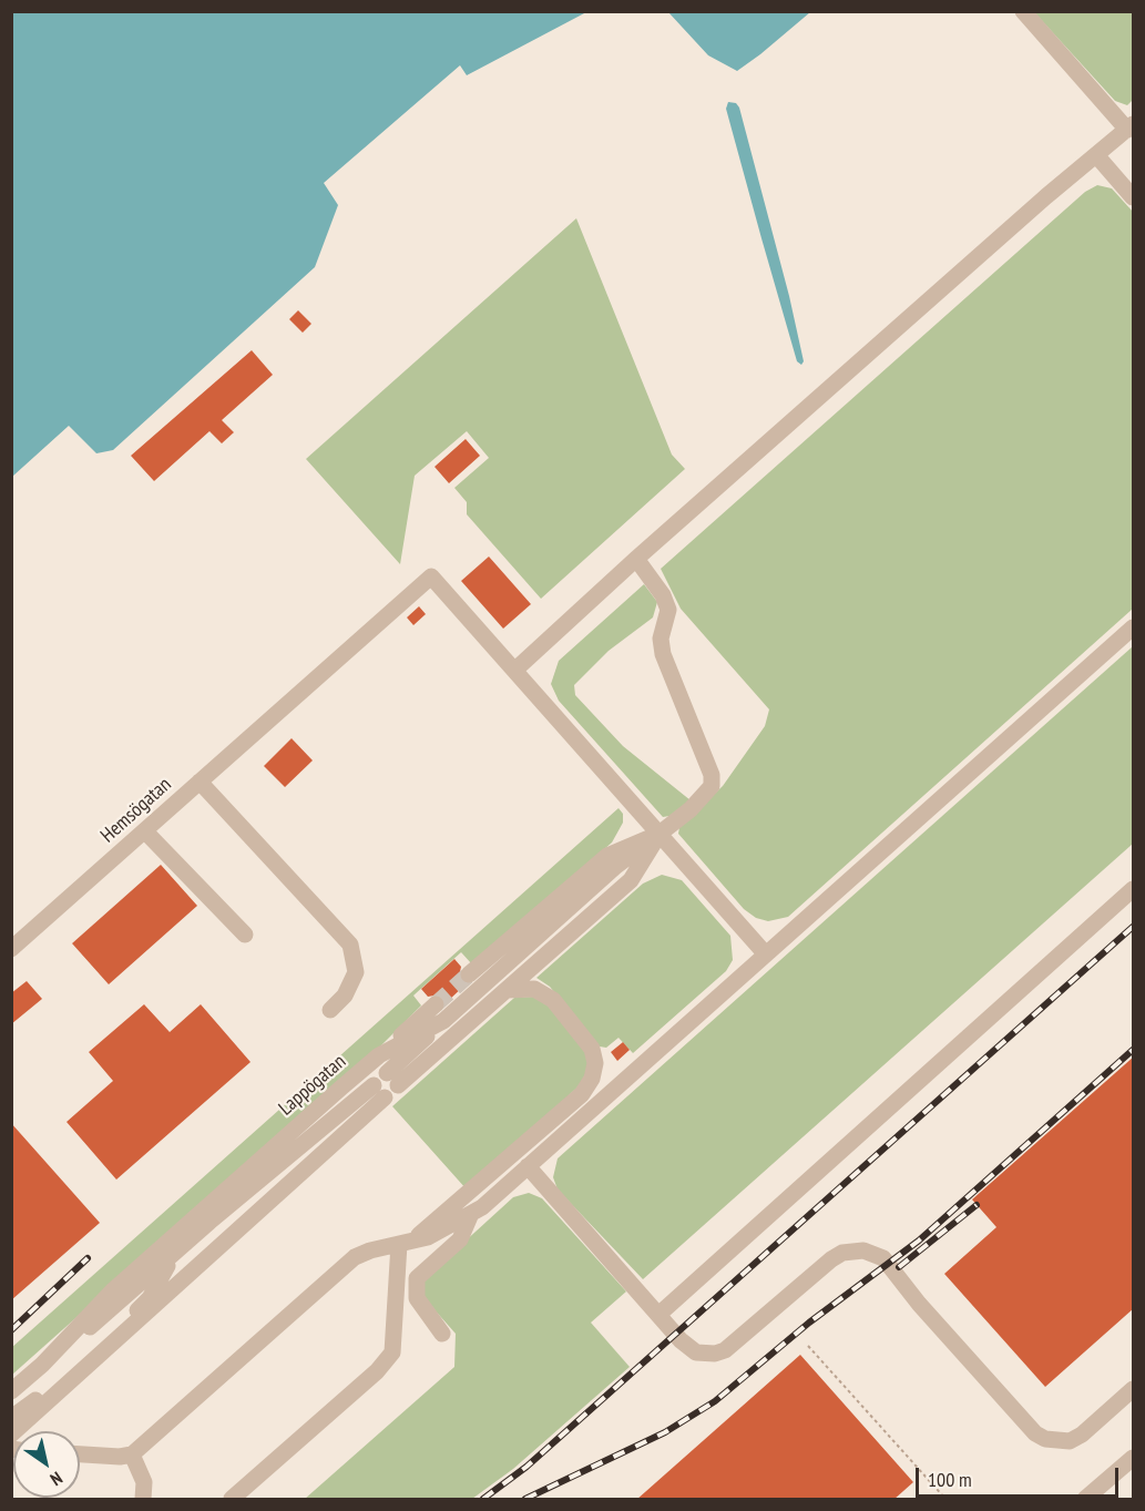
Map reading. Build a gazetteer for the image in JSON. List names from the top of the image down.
{
  "streets": {
    "street": ["Hemsögatan", "Lappögatan"]
  },
  "scale_bar": "100 m",
  "north": "bottom right"
}
